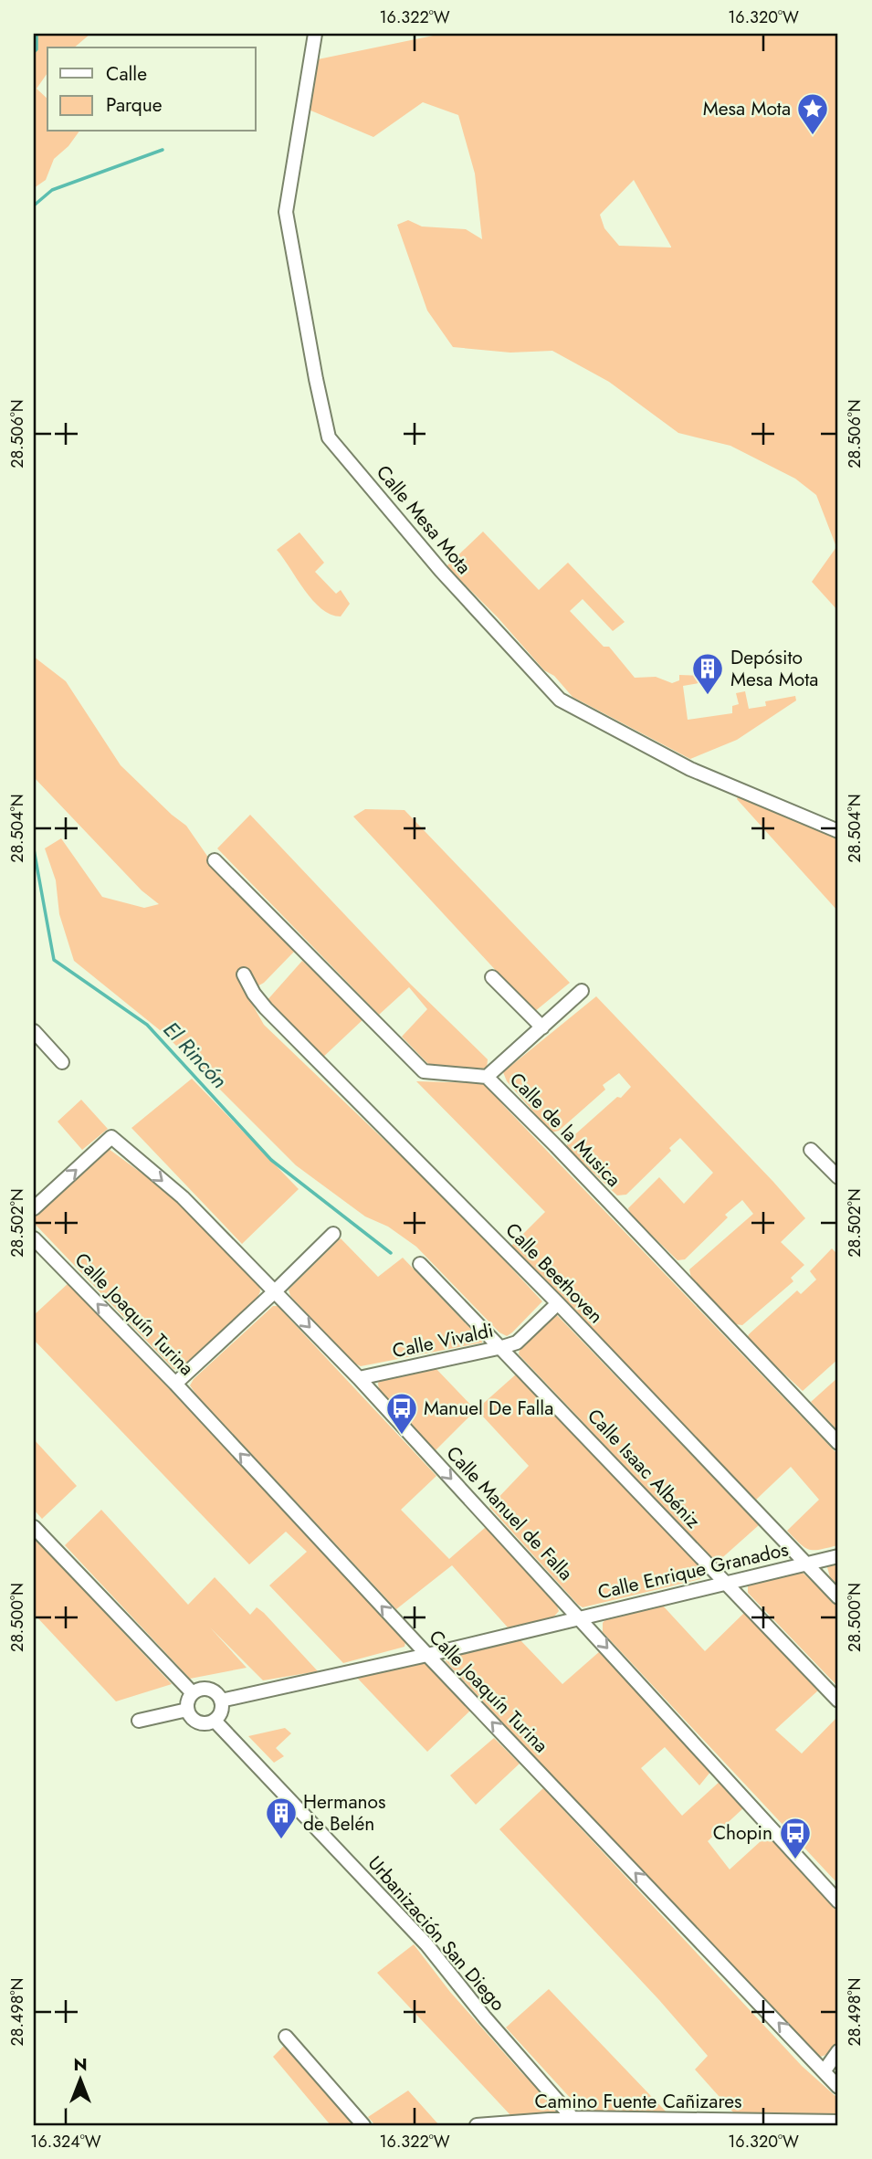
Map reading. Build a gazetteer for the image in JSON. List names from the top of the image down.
{
  "streets": {
    "street": [
      "Calle Mesa Mota",
      "Calle de la Musica",
      "Calle Beethoven",
      "Calle Joaquín Turina",
      "Calle Vivaldi",
      "Calle Isaac Albéniz",
      "Calle Manuel de Falla",
      "Calle Enrique Granados",
      "Urbanización San Diego",
      "Camino Fuente Cañizares"
    ]
  },
  "crossings": [
    ["Calle Beethoven", "Calle Vivaldi"],
    ["Calle Beethoven", "Calle Enrique Granados"],
    ["Calle Joaquín Turina", "Calle Enrique Granados"],
    ["Calle Vivaldi", "Calle Isaac Albéniz"],
    ["Calle Vivaldi", "Calle Manuel de Falla"],
    ["Calle Isaac Albéniz", "Calle Enrique Granados"],
    ["Calle Manuel de Falla", "Calle Enrique Granados"],
    ["Calle Enrique Granados", "Urbanización San Diego"],
    ["Urbanización San Diego", "Camino Fuente Cañizares"]
  ],
  "one_way": ["Calle Joaquín Turina", "Calle Manuel de Falla"],
  "water": ["El Rincón"],
  "places": {
    "place": ["Mesa Mota"],
    "building": ["Depósito Mesa Mota", "Hermanos de Belén"],
    "bus stop": ["Manuel De Falla", "Chopin"]
  },
  "legend": ["Calle", "Parque"],
  "north": "top",
  "coordinates": [
    "16.322°W",
    "16.320°W",
    "28.506°N",
    "28.504°N",
    "28.502°N",
    "28.500°N",
    "28.498°N",
    "16.324°W"
  ]
}
